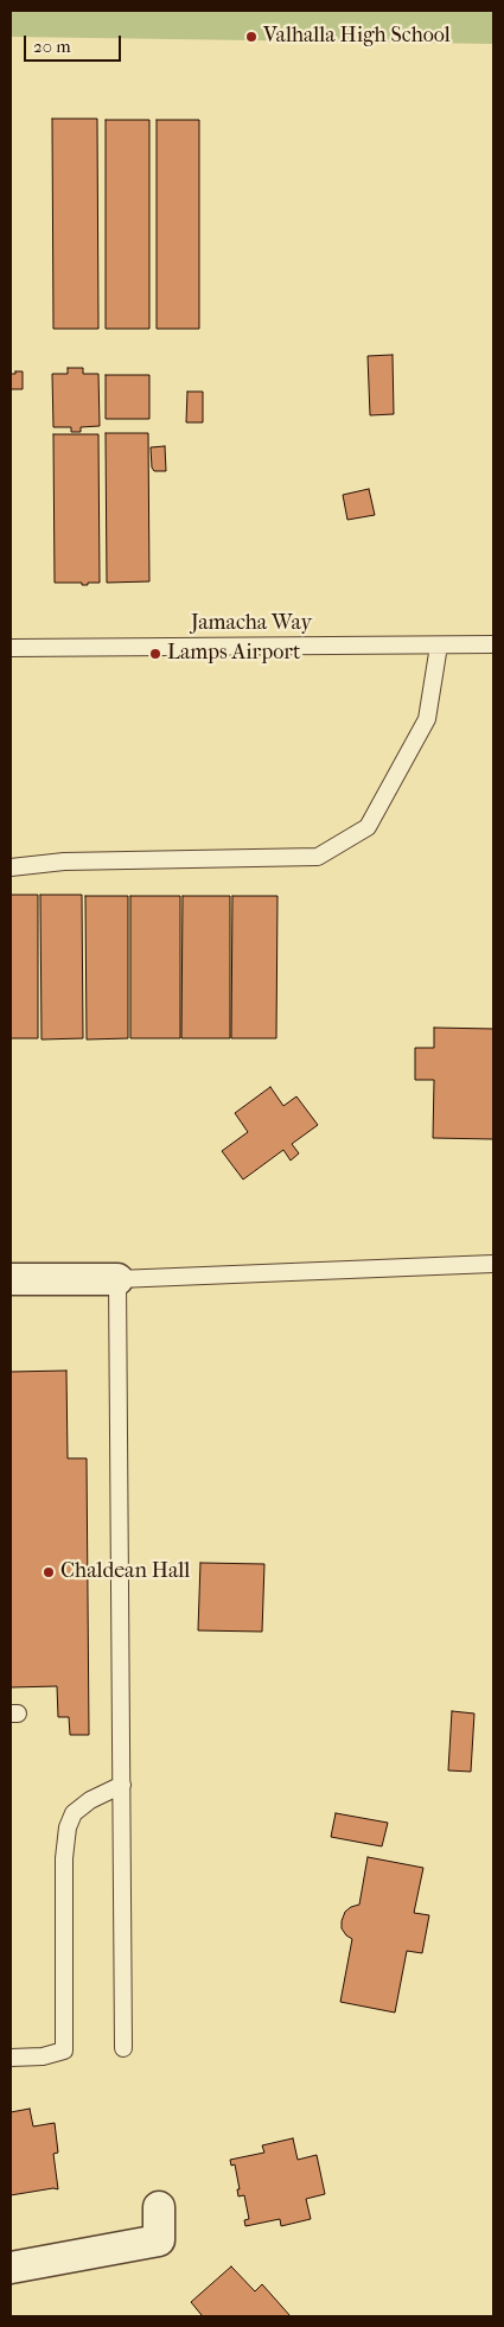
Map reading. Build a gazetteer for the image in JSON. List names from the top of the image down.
{
  "streets": {
    "lane": ["Jamacha Way"]
  },
  "places": ["Valhalla High School", "Lamps Airport", "Chaldean Hall"],
  "scale_bar": "20 m"
}
